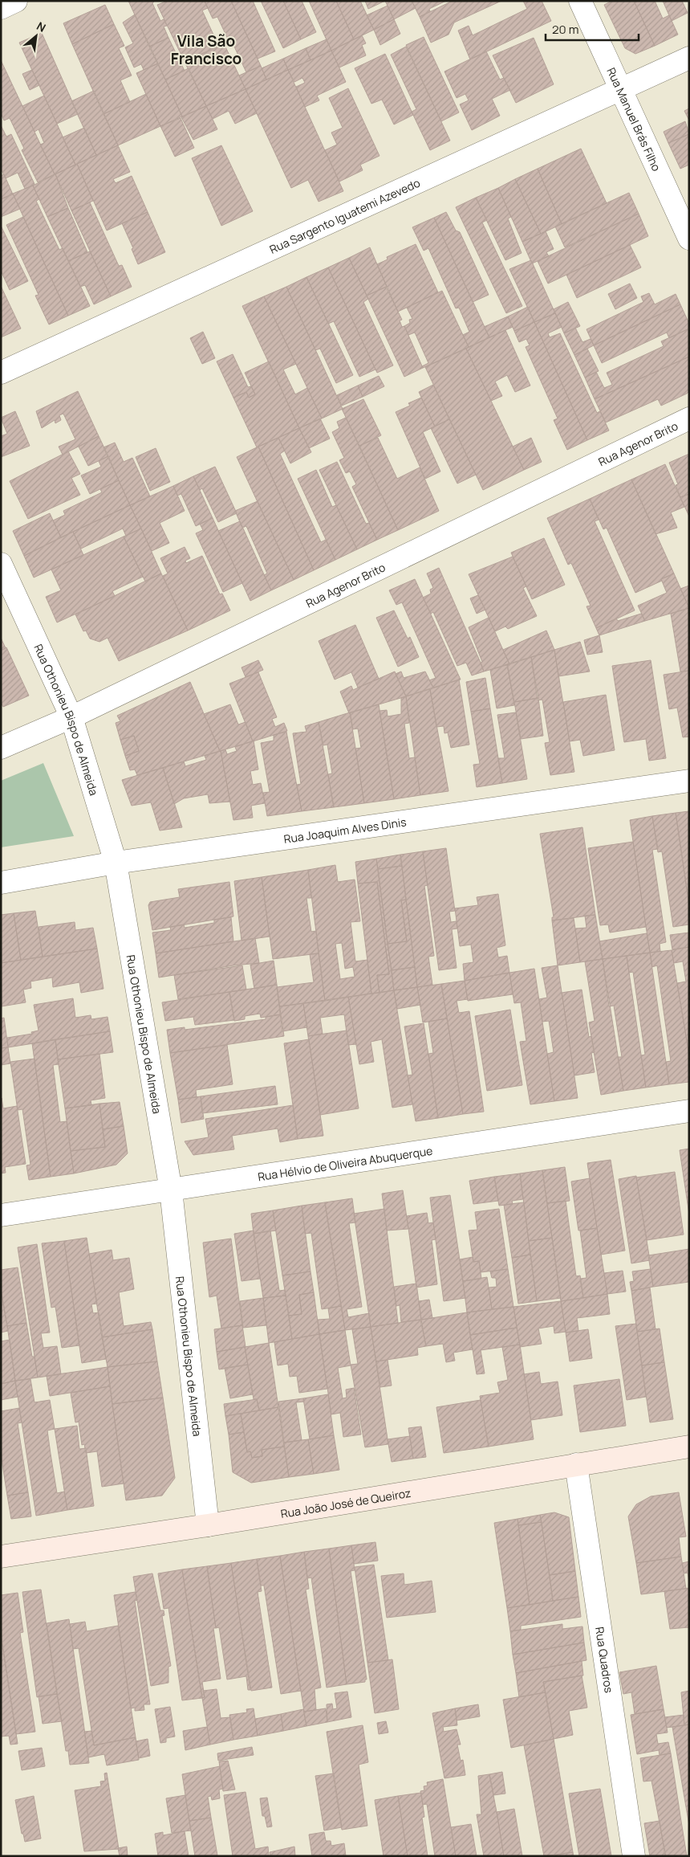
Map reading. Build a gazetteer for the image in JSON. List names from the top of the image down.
{
  "streets": {
    "street": [
      "Rua Manuel Brás Filho",
      "Rua Sargento Iguatemi Azevedo",
      "Rua Agenor Brito",
      "Rua Othonieu Bispo de Almeida",
      "Rua Joaquim Alves Dinis",
      "Rua Hélvio de Oliveira Abuquerque",
      "Rua João José de Queiroz",
      "Rua Quadros"
    ]
  },
  "crossings": [
    ["Rua Manuel Brás Filho", "Rua Sargento Iguatemi Azevedo"],
    ["Rua Agenor Brito", "Rua Othonieu Bispo de Almeida"],
    ["Rua Othonieu Bispo de Almeida", "Rua Joaquim Alves Dinis"],
    ["Rua Othonieu Bispo de Almeida", "Rua Hélvio de Oliveira Abuquerque"],
    ["Rua Othonieu Bispo de Almeida", "Rua João José de Queiroz"],
    ["Rua João José de Queiroz", "Rua Quadros"]
  ],
  "districts": ["Vila São Francisco"],
  "scale_bar": "20 m",
  "north": "top right"
}
